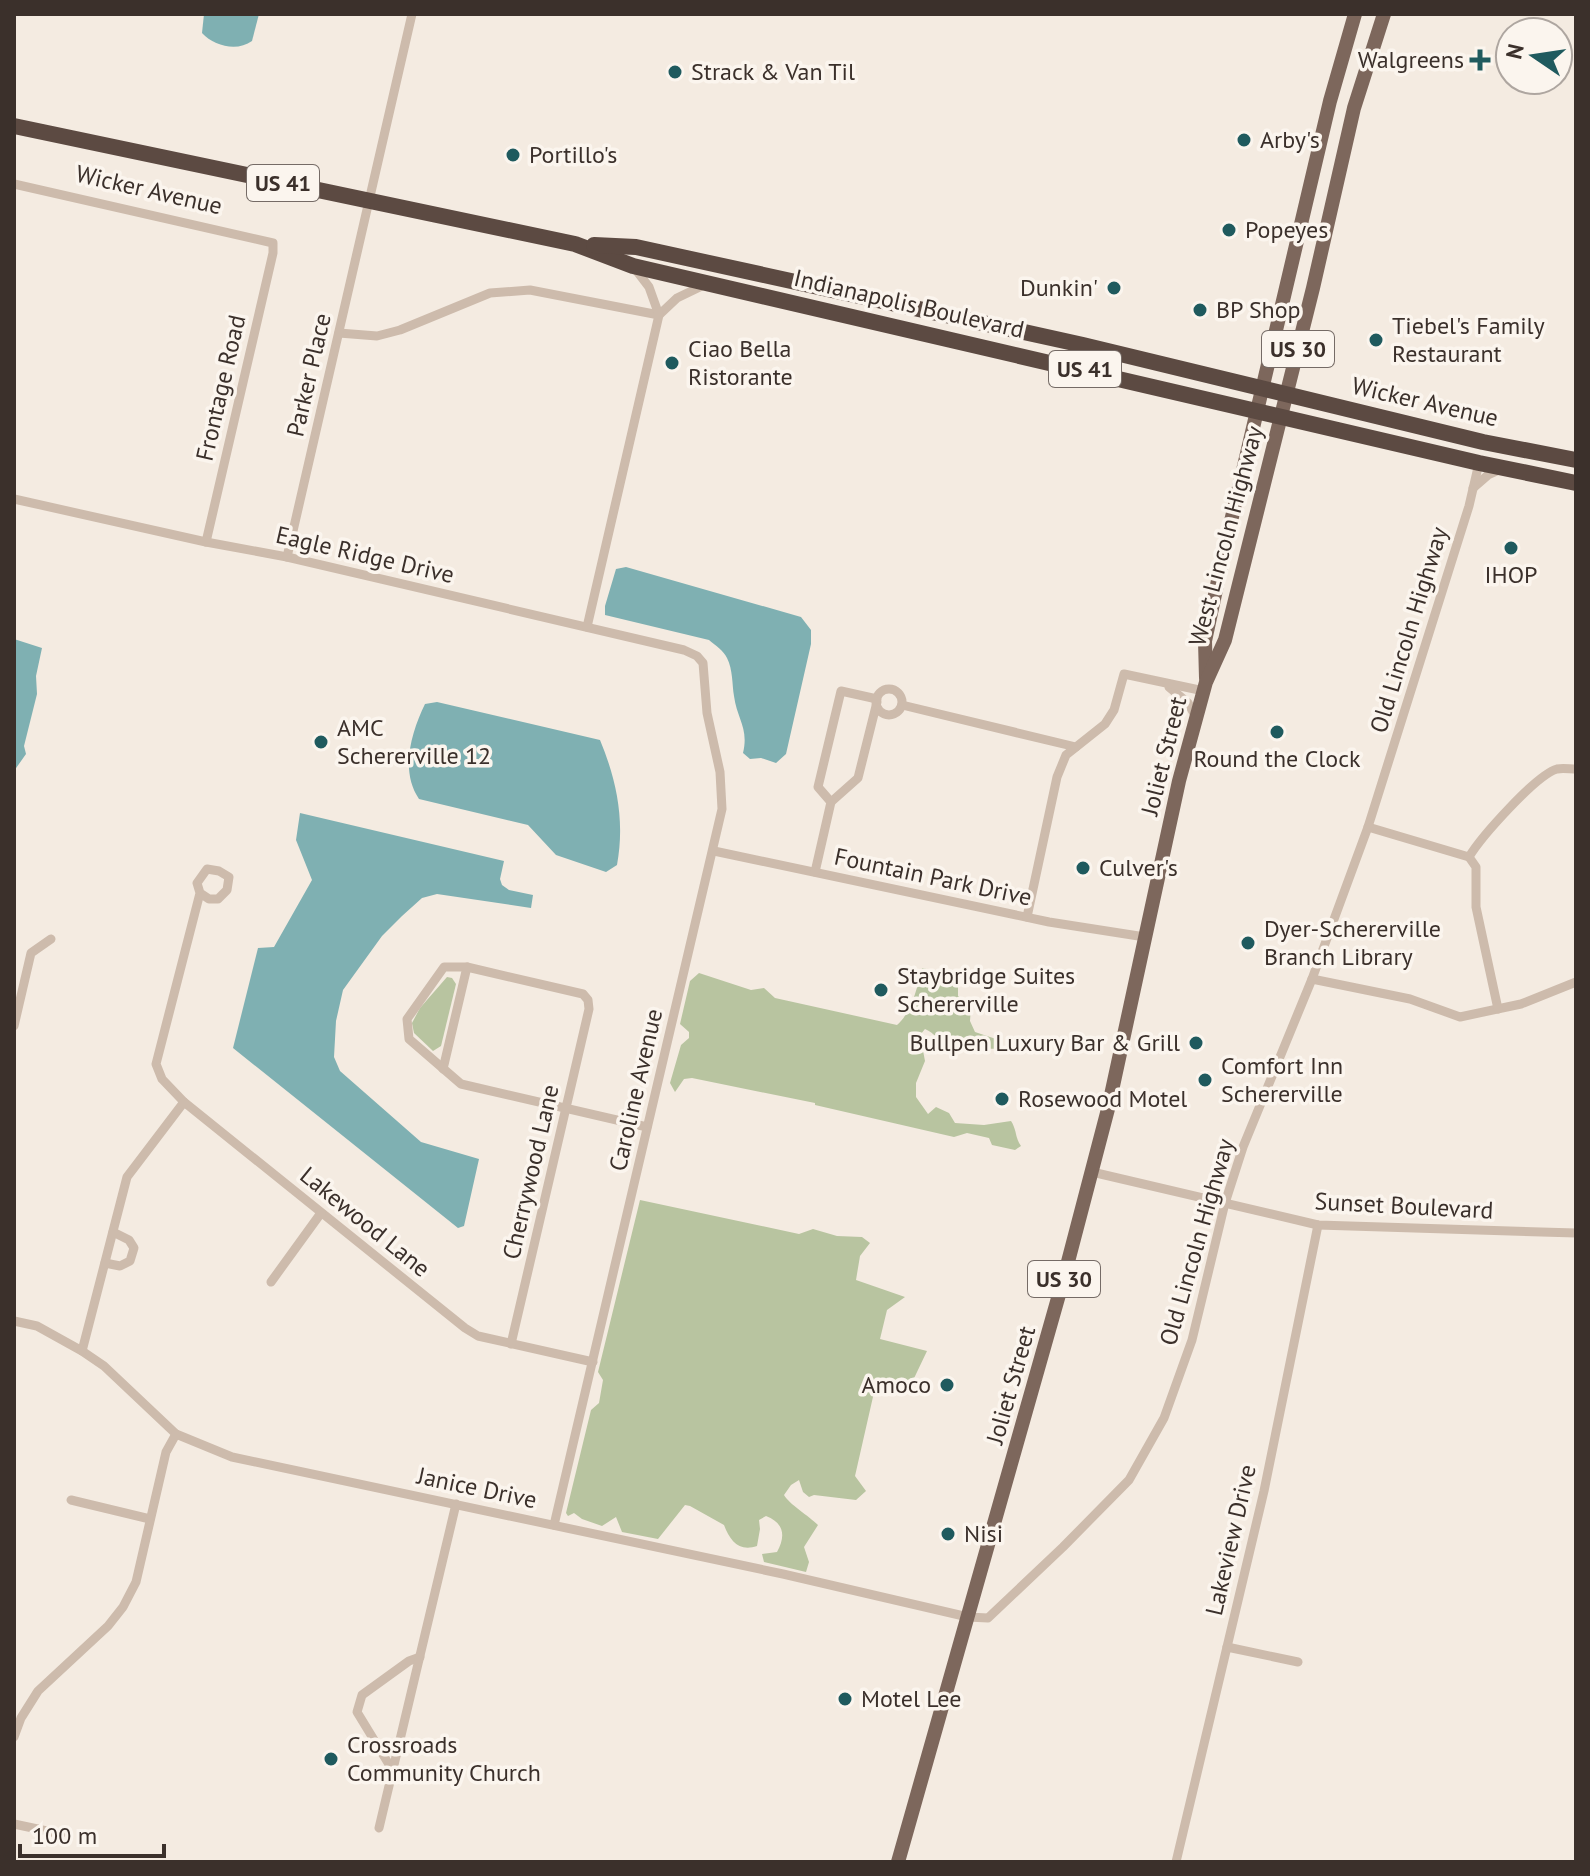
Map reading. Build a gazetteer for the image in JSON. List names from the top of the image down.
{
  "streets": {
    "highway": ["US 41", "Wicker Avenue", "Indianapolis Boulevard"],
    "main road": ["US 30", "West Lincoln Highway", "Joliet Street"],
    "street": [
      "Parker Place",
      "Frontage Road",
      "Eagle Ridge Drive",
      "Old Lincoln Highway",
      "Fountain Park Drive",
      "Caroline Avenue",
      "Cherrywood Lane",
      "Sunset Boulevard",
      "Lakewood Lane",
      "Janice Drive",
      "Lakeview Drive"
    ]
  },
  "crossings": [
    ["Wicker Avenue", "Indianapolis Boulevard"],
    ["Wicker Avenue", "Frontage Road"],
    ["Wicker Avenue", "West Lincoln Highway"],
    ["Wicker Avenue", "Old Lincoln Highway"],
    ["Indianapolis Boulevard", "Parker Place"],
    ["Indianapolis Boulevard", "West Lincoln Highway"],
    ["Parker Place", "Eagle Ridge Drive"],
    ["Frontage Road", "Eagle Ridge Drive"],
    ["West Lincoln Highway", "Joliet Street"],
    ["Eagle Ridge Drive", "Caroline Avenue"],
    ["Old Lincoln Highway", "Joliet Street"],
    ["Old Lincoln Highway", "Sunset Boulevard"],
    ["Old Lincoln Highway", "Janice Drive"],
    ["Joliet Street", "Fountain Park Drive"],
    ["Joliet Street", "Sunset Boulevard"],
    ["Joliet Street", "Janice Drive"],
    ["Fountain Park Drive", "Caroline Avenue"],
    ["Caroline Avenue", "Lakewood Lane"],
    ["Caroline Avenue", "Janice Drive"],
    ["Cherrywood Lane", "Lakewood Lane"],
    ["Sunset Boulevard", "Lakeview Drive"]
  ],
  "places": {
    "health": ["Walgreens"],
    "other": [
      "Strack & Van Til",
      "Arby's",
      "Portillo's",
      "Popeyes",
      "Dunkin'",
      "BP Shop",
      "Tiebel's Family Restaurant",
      "Ciao Bella Ristorante",
      "IHOP",
      "Round the Clock",
      "AMC Schererville 12",
      "Culver's",
      "Dyer-Schererville Branch Library",
      "Staybridge Suites Schererville",
      "Bullpen Luxury Bar & Grill",
      "Comfort Inn Schererville",
      "Rosewood Motel",
      "Amoco",
      "Nisi",
      "Motel Lee",
      "Crossroads Community Church"
    ]
  },
  "scale_bar": "100 m",
  "north": "left"
}
